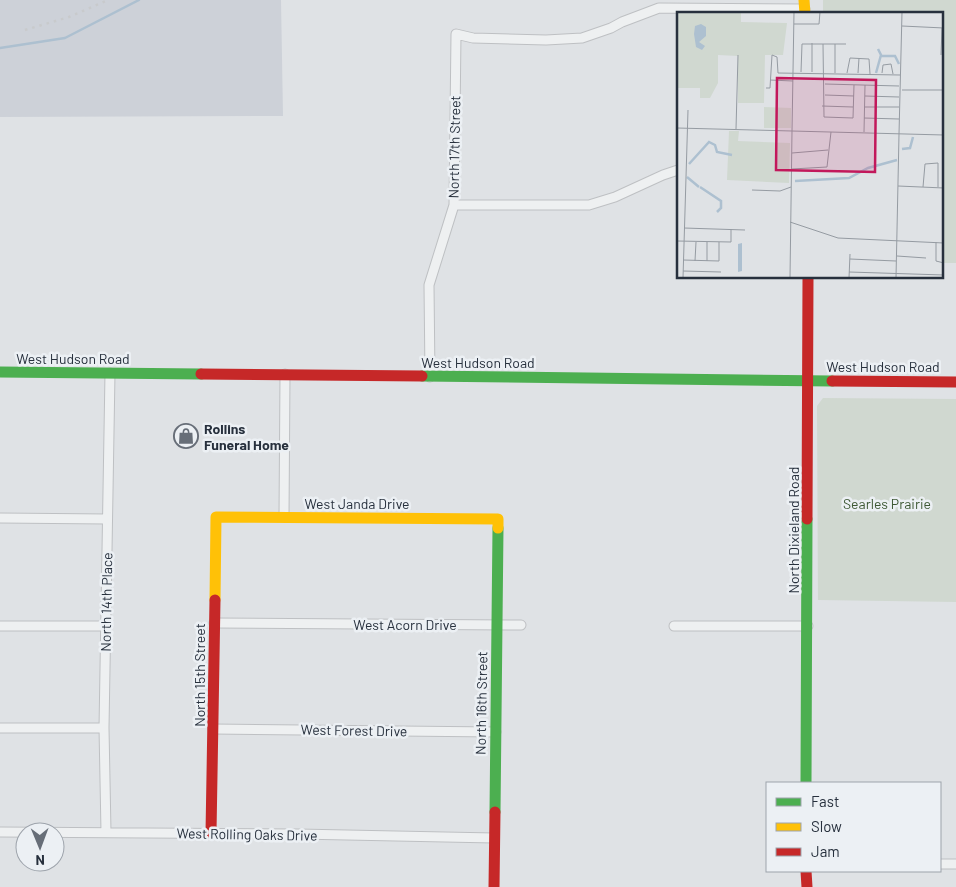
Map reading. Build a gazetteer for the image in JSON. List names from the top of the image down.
{
  "streets": {
    "main road": [
      "West Hudson Road",
      "West Janda Drive",
      "North Dixieland Road",
      "North 15th Street",
      "North 16th Street"
    ],
    "street": [
      "North 17th Street",
      "North 14th Place",
      "West Acorn Drive",
      "West Forest Drive",
      "West Rolling Oaks Drive"
    ]
  },
  "crossings": [
    ["North 17th Street", "West Hudson Road"],
    ["West Hudson Road", "North Dixieland Road"],
    ["West Hudson Road", "North 14th Place"],
    ["West Janda Drive", "North 15th Street"],
    ["West Janda Drive", "North 16th Street"],
    ["North 14th Place", "West Rolling Oaks Drive"],
    ["West Acorn Drive", "North 15th Street"],
    ["West Acorn Drive", "North 16th Street"],
    ["North 15th Street", "West Forest Drive"],
    ["North 15th Street", "West Rolling Oaks Drive"],
    ["North 16th Street", "West Forest Drive"],
    ["North 16th Street", "West Rolling Oaks Drive"]
  ],
  "parks": ["Searles Prairie"],
  "places": {
    "shop": ["Rollins Funeral Home"]
  },
  "legend": ["Fast", "Slow", "Jam"],
  "north": "bottom"
}
